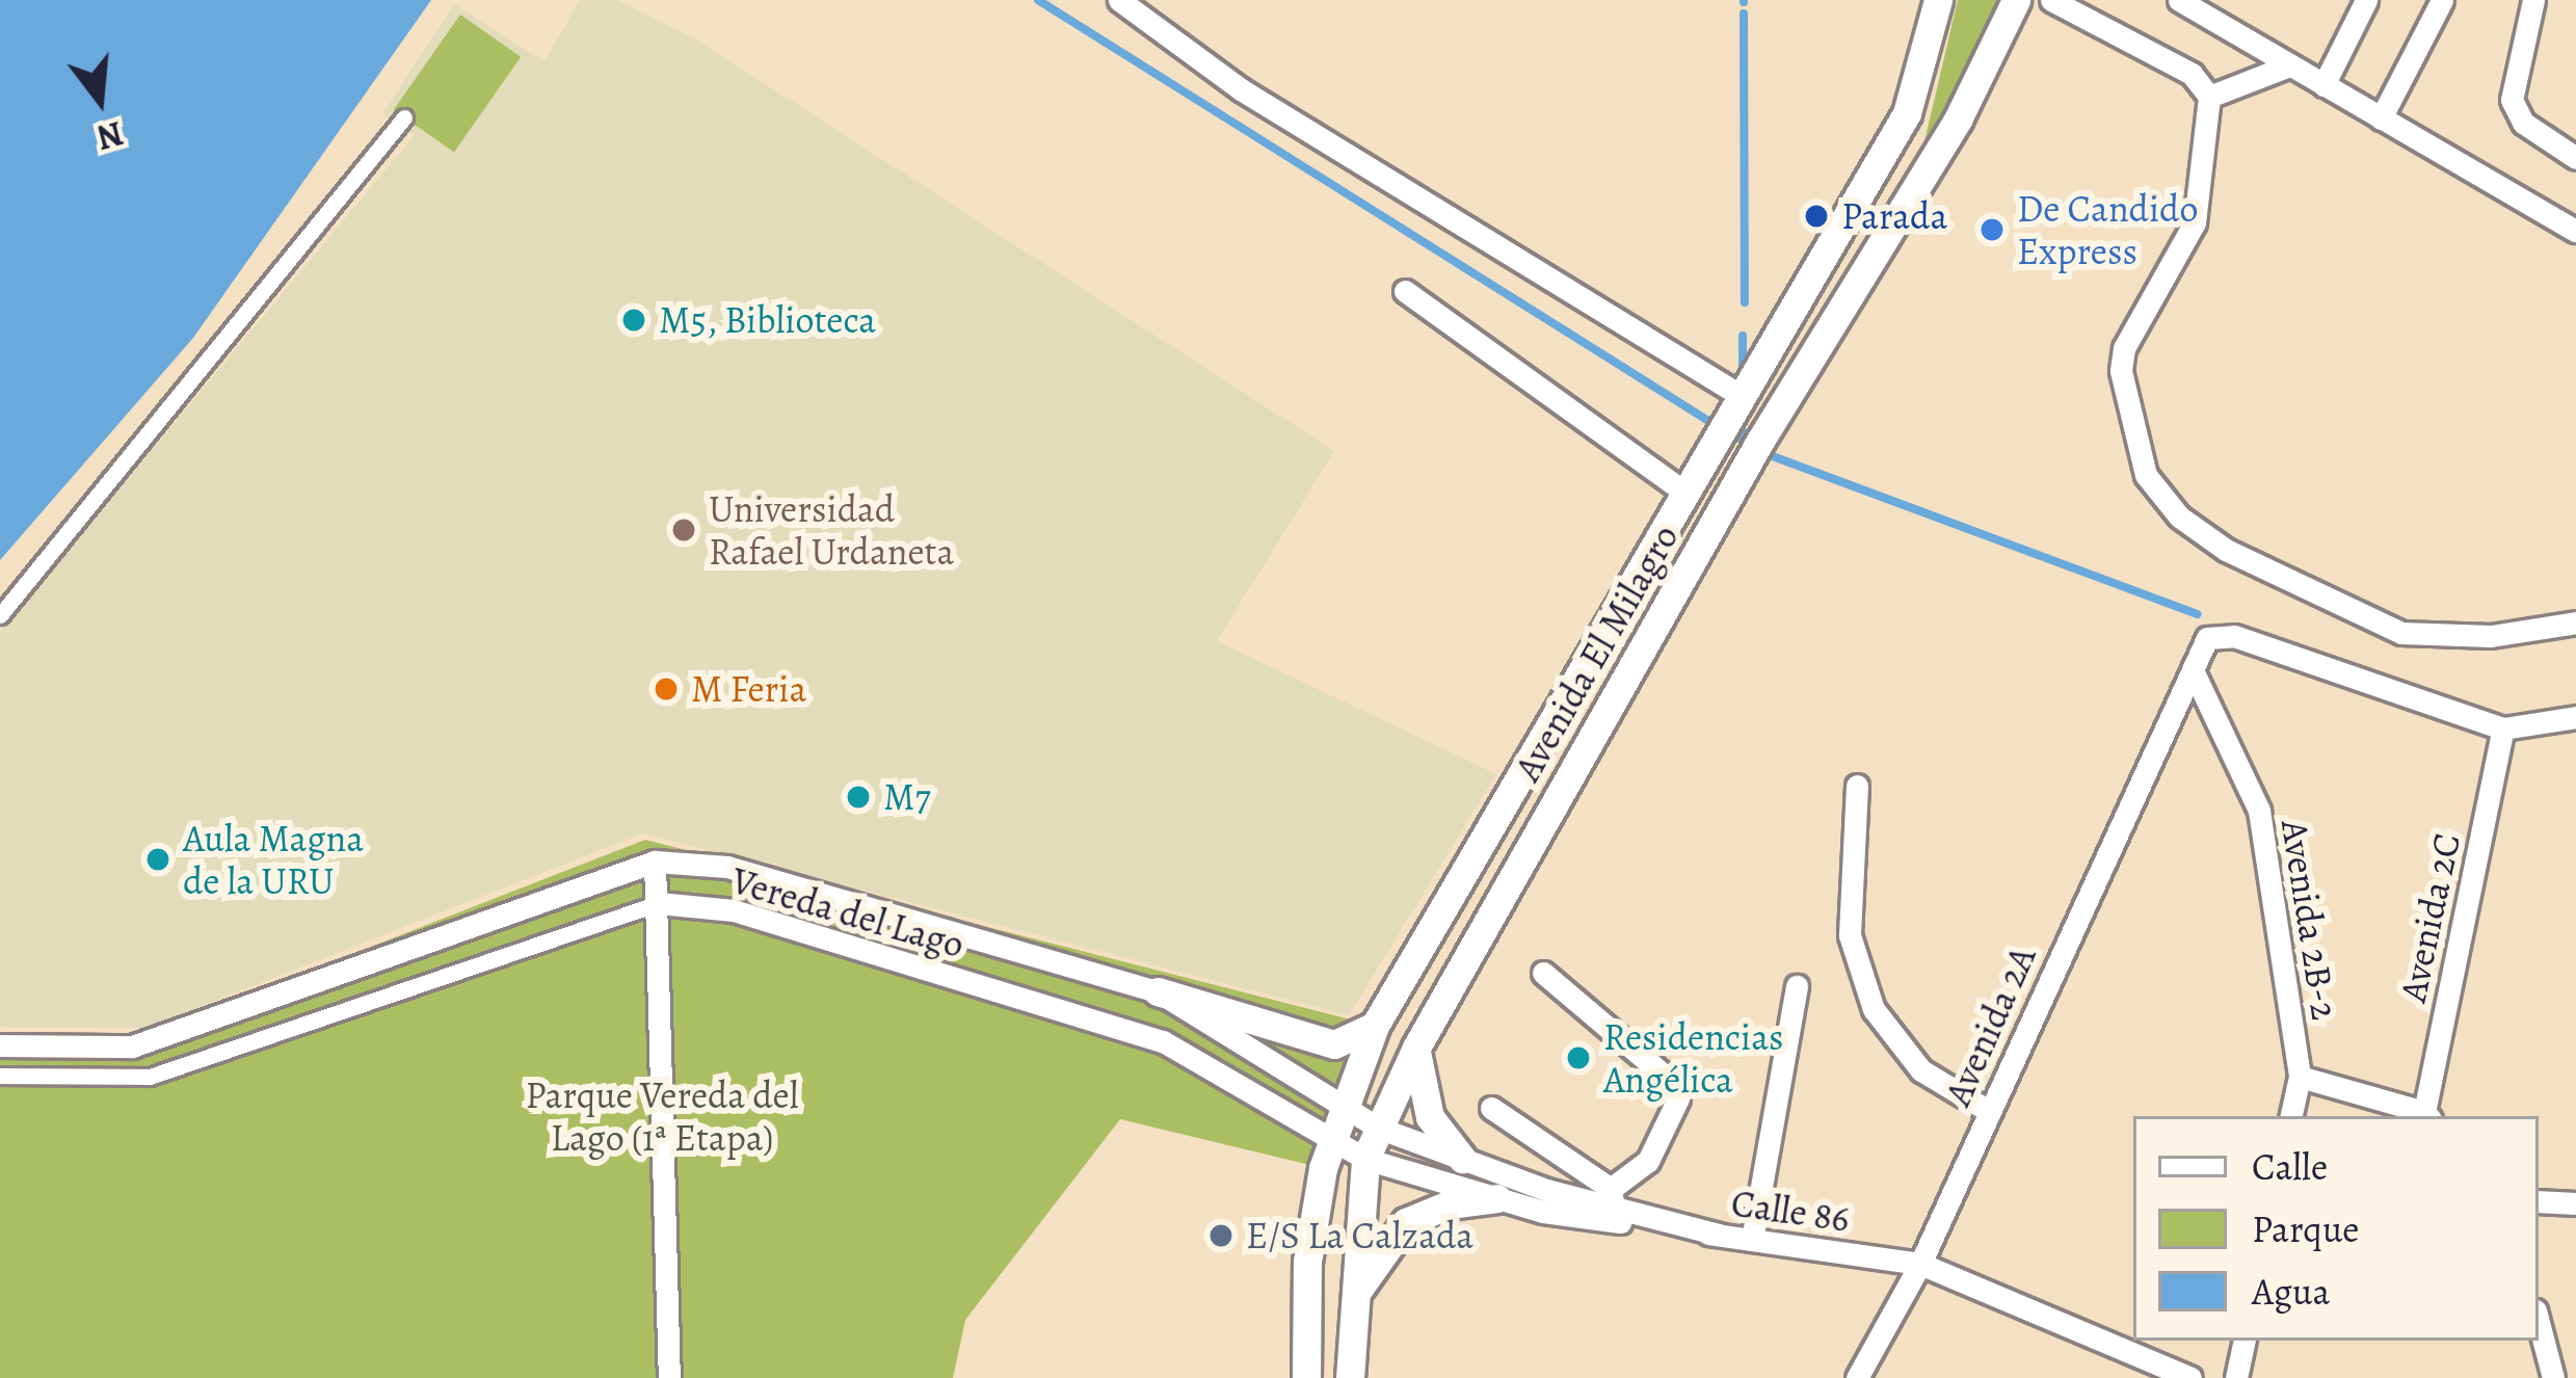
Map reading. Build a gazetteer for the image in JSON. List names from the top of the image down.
{
  "streets": {
    "main road": ["Avenida El Milagro"],
    "street": [
      "Vereda del Lago",
      "Avenida 2C",
      "Avenida 2B-2",
      "Avenida 2A",
      "Calle 86"
    ]
  },
  "crossings": [
    ["Avenida El Milagro", "Vereda del Lago"],
    ["Avenida El Milagro", "Calle 86"],
    ["Vereda del Lago", "Calle 86"],
    ["Avenida 2B-2", "Avenida 2A"],
    ["Avenida 2A", "Calle 86"]
  ],
  "parks": ["Parque Vereda del Lago (1ª Etapa)"],
  "places": [
    "Parada",
    "De Candido Express",
    "M5, Biblioteca",
    "Universidad Rafael Urdaneta",
    "M Feria",
    "M7",
    "Aula Magna de la URU",
    "Residencias Angélica",
    "E/S La Calzada"
  ],
  "legend": ["Calle", "Parque", "Agua"],
  "north": "bottom"
}
